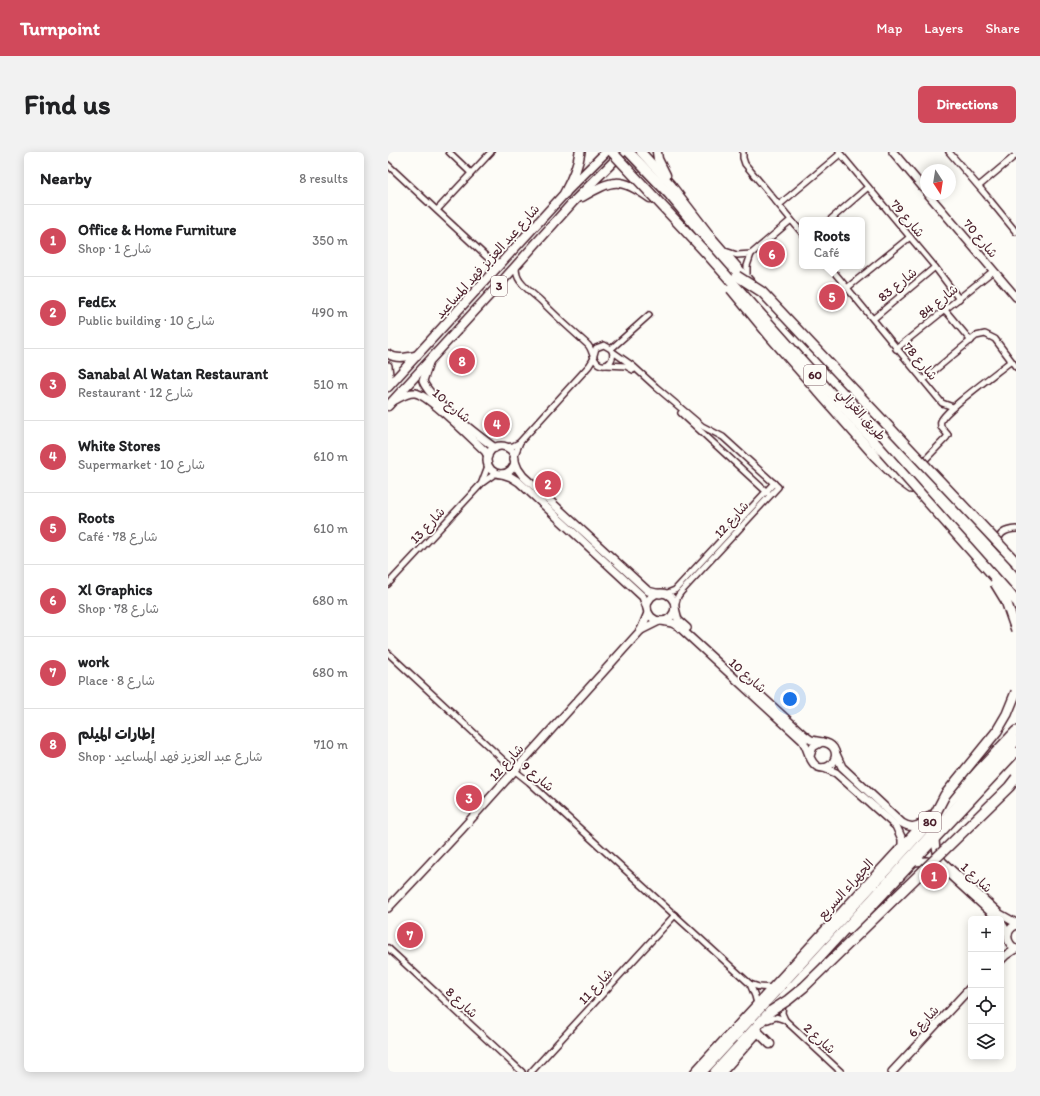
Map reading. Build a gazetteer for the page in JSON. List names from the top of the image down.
{
  "streets": {
    "highway": [
      "60",
      "طريق الغزالي",
      "80",
      "الجهراء السريع"
    ],
    "main road": ["شارع عبد العزيز فهد المساعيد", "3"],
    "street": [
      "شارع 79",
      "شارع 70",
      "شارع 83",
      "شارع 84",
      "شارع 78",
      "شارع 10",
      "شارع 12",
      "شارع 13",
      "شارع 9",
      "شارع 1",
      "شارع 11",
      "شارع 8",
      "شارع 6",
      "شارع 2"
    ]
  },
  "crossings": [
    ["شارع 79", "شارع 83"],
    ["شارع 79", "شارع 84"],
    ["شارع 70", "شارع 84"],
    ["شارع عبد العزيز فهد المساعيد", "شارع 10"],
    ["شارع عبد العزيز فهد المساعيد", "طريق الغزالي"],
    ["شارع 83", "شارع 78"],
    ["شارع 84", "شارع 78"],
    ["شارع 10", "شارع 12"],
    ["شارع 10", "شارع 13"],
    ["شارع 12", "شارع 9"],
    ["شارع 9", "شارع 11"],
    ["شارع 1", "الجهراء السريع"],
    ["الجهراء السريع", "شارع 2"]
  ],
  "north": "bottom",
  "page": {
    "header": "Turnpoint",
    "nav": ["Map", "Layers", "Share"],
    "buttons": "Directions",
    "title": "Find us",
    "heading": ["Nearby", "8 results"],
    "list": [
      {
        "mark": "1",
        "name": "Office & Home Furniture",
        "note": "Shop · شارع 1",
        "value": "350 m"
      },
      {
        "mark": "2",
        "name": "FedEx",
        "note": "Public building · شارع 10",
        "value": "490 m"
      },
      {
        "mark": "3",
        "name": "Sanabal Al Watan Restaurant",
        "note": "Restaurant · شارع 12",
        "value": "510 m"
      },
      {
        "mark": "4",
        "name": "White Stores",
        "note": "Supermarket · شارع 10",
        "value": "610 m"
      },
      {
        "mark": "5",
        "name": "Roots",
        "note": "Café · شارع 78",
        "value": "610 m"
      },
      {
        "mark": "6",
        "name": "Xl Graphics",
        "note": "Shop · شارع 78",
        "value": "680 m"
      },
      {
        "mark": "7",
        "name": "work",
        "note": "Place · شارع 8",
        "value": "680 m"
      },
      {
        "mark": "8",
        "name": "إطارات الميلم",
        "note": "Shop · شارع عبد العزيز فهد المساعيد",
        "value": "710 m"
      }
    ],
    "popup": ["Roots", "Café"],
    "pins": [
      "6",
      "5",
      "8",
      "4",
      "2",
      "3",
      "1",
      "7"
    ],
    "map_buttons": ["+", "−"]
  }
}
